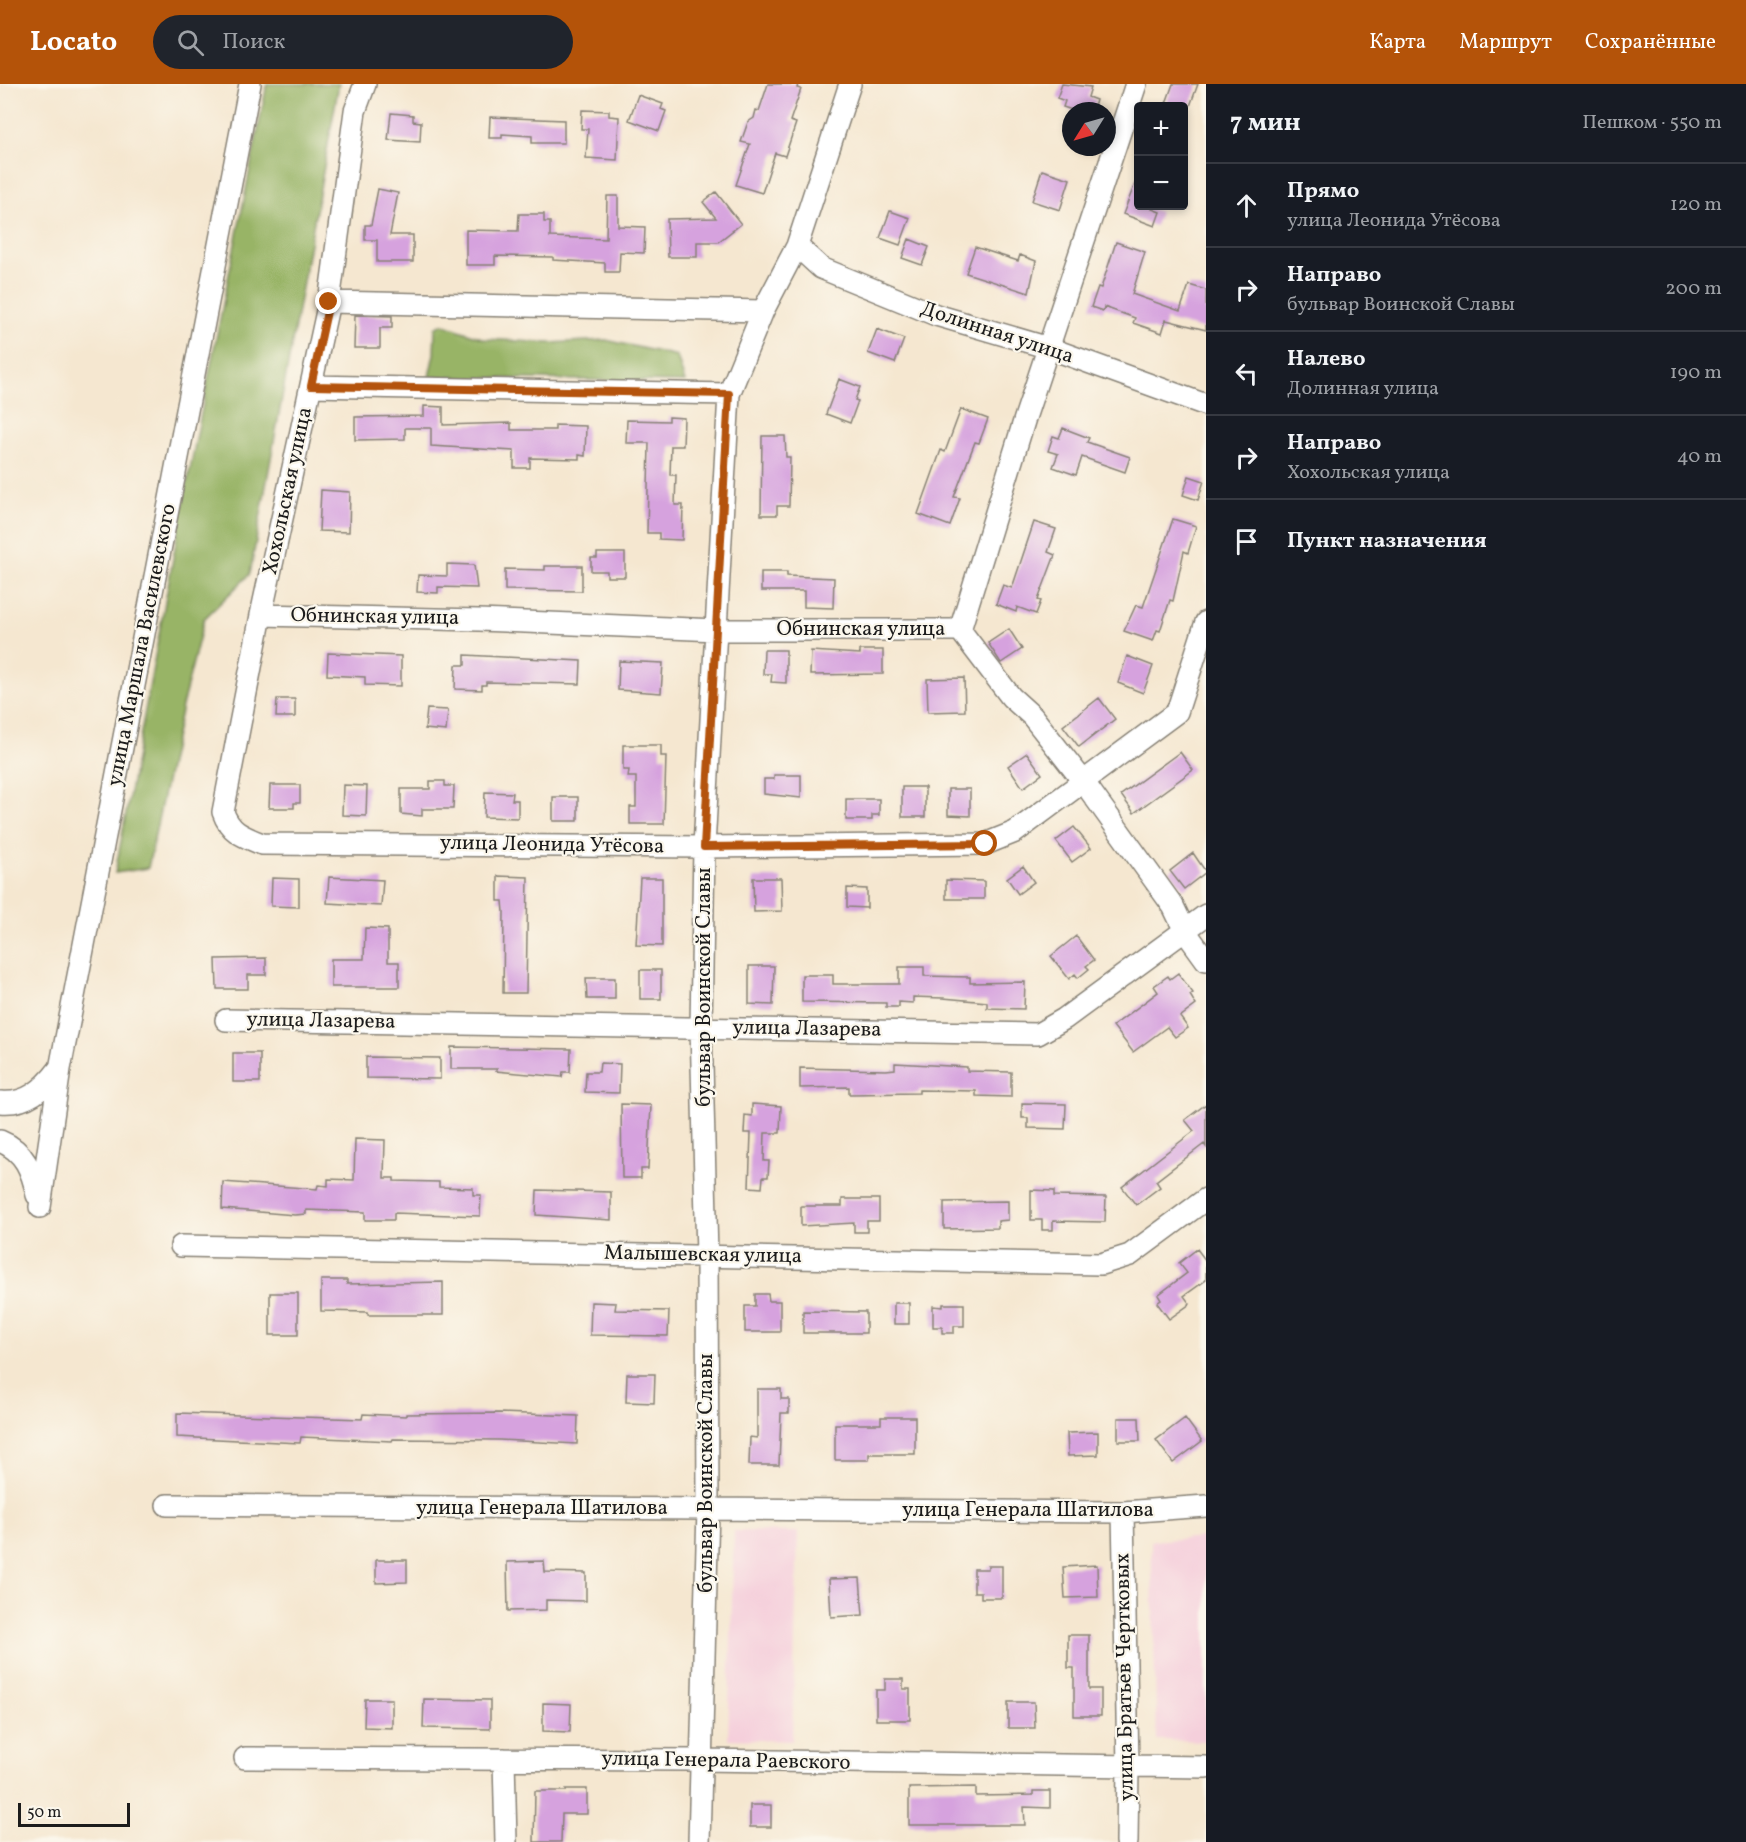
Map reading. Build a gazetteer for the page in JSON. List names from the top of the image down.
{
  "streets": {
    "street": [
      "Долинная улица",
      "Хохольская улица",
      "Обнинская улица",
      "улица Маршала Василевского",
      "улица Леонида Утёсова",
      "бульвар Воинской Славы",
      "улица Лазарева",
      "Малышевская улица",
      "улица Генерала Шатилова",
      "улица Братьев Чертковых",
      "улица Генерала Раевского"
    ]
  },
  "crossings": [
    ["Долинная улица", "Обнинская улица"],
    ["Долинная улица", "бульвар Воинской Славы"],
    ["Хохольская улица", "Обнинская улица"],
    ["Хохольская улица", "улица Леонида Утёсова"],
    ["Обнинская улица", "бульвар Воинской Славы"],
    ["улица Леонида Утёсова", "бульвар Воинской Славы"],
    ["бульвар Воинской Славы", "улица Лазарева"],
    ["бульвар Воинской Славы", "Малышевская улица"],
    ["бульвар Воинской Славы", "улица Генерала Шатилова"],
    ["бульвар Воинской Славы", "улица Генерала Раевского"],
    ["улица Генерала Шатилова", "улица Братьев Чертковых"],
    ["улица Братьев Чертковых", "улица Генерала Раевского"]
  ],
  "scale_bar": "50 m",
  "north": "bottom left",
  "page": {
    "header": "Locato",
    "search": "Поиск",
    "nav": ["Карта", "Маршрут", "Сохранённые"],
    "heading": ["7 мин", "Пешком · 550 m"],
    "map_buttons": ["+", "−"],
    "list": [
      ["Прямо", "улица Леонида Утёсова", "120 m"],
      ["Направо", "бульвар Воинской Славы", "200 m"],
      ["Налево", "Долинная улица", "190 m"],
      ["Направо", "Хохольская улица", "40 m"],
      "Пункт назначения"
    ],
    "scale": "50 m"
  }
}
